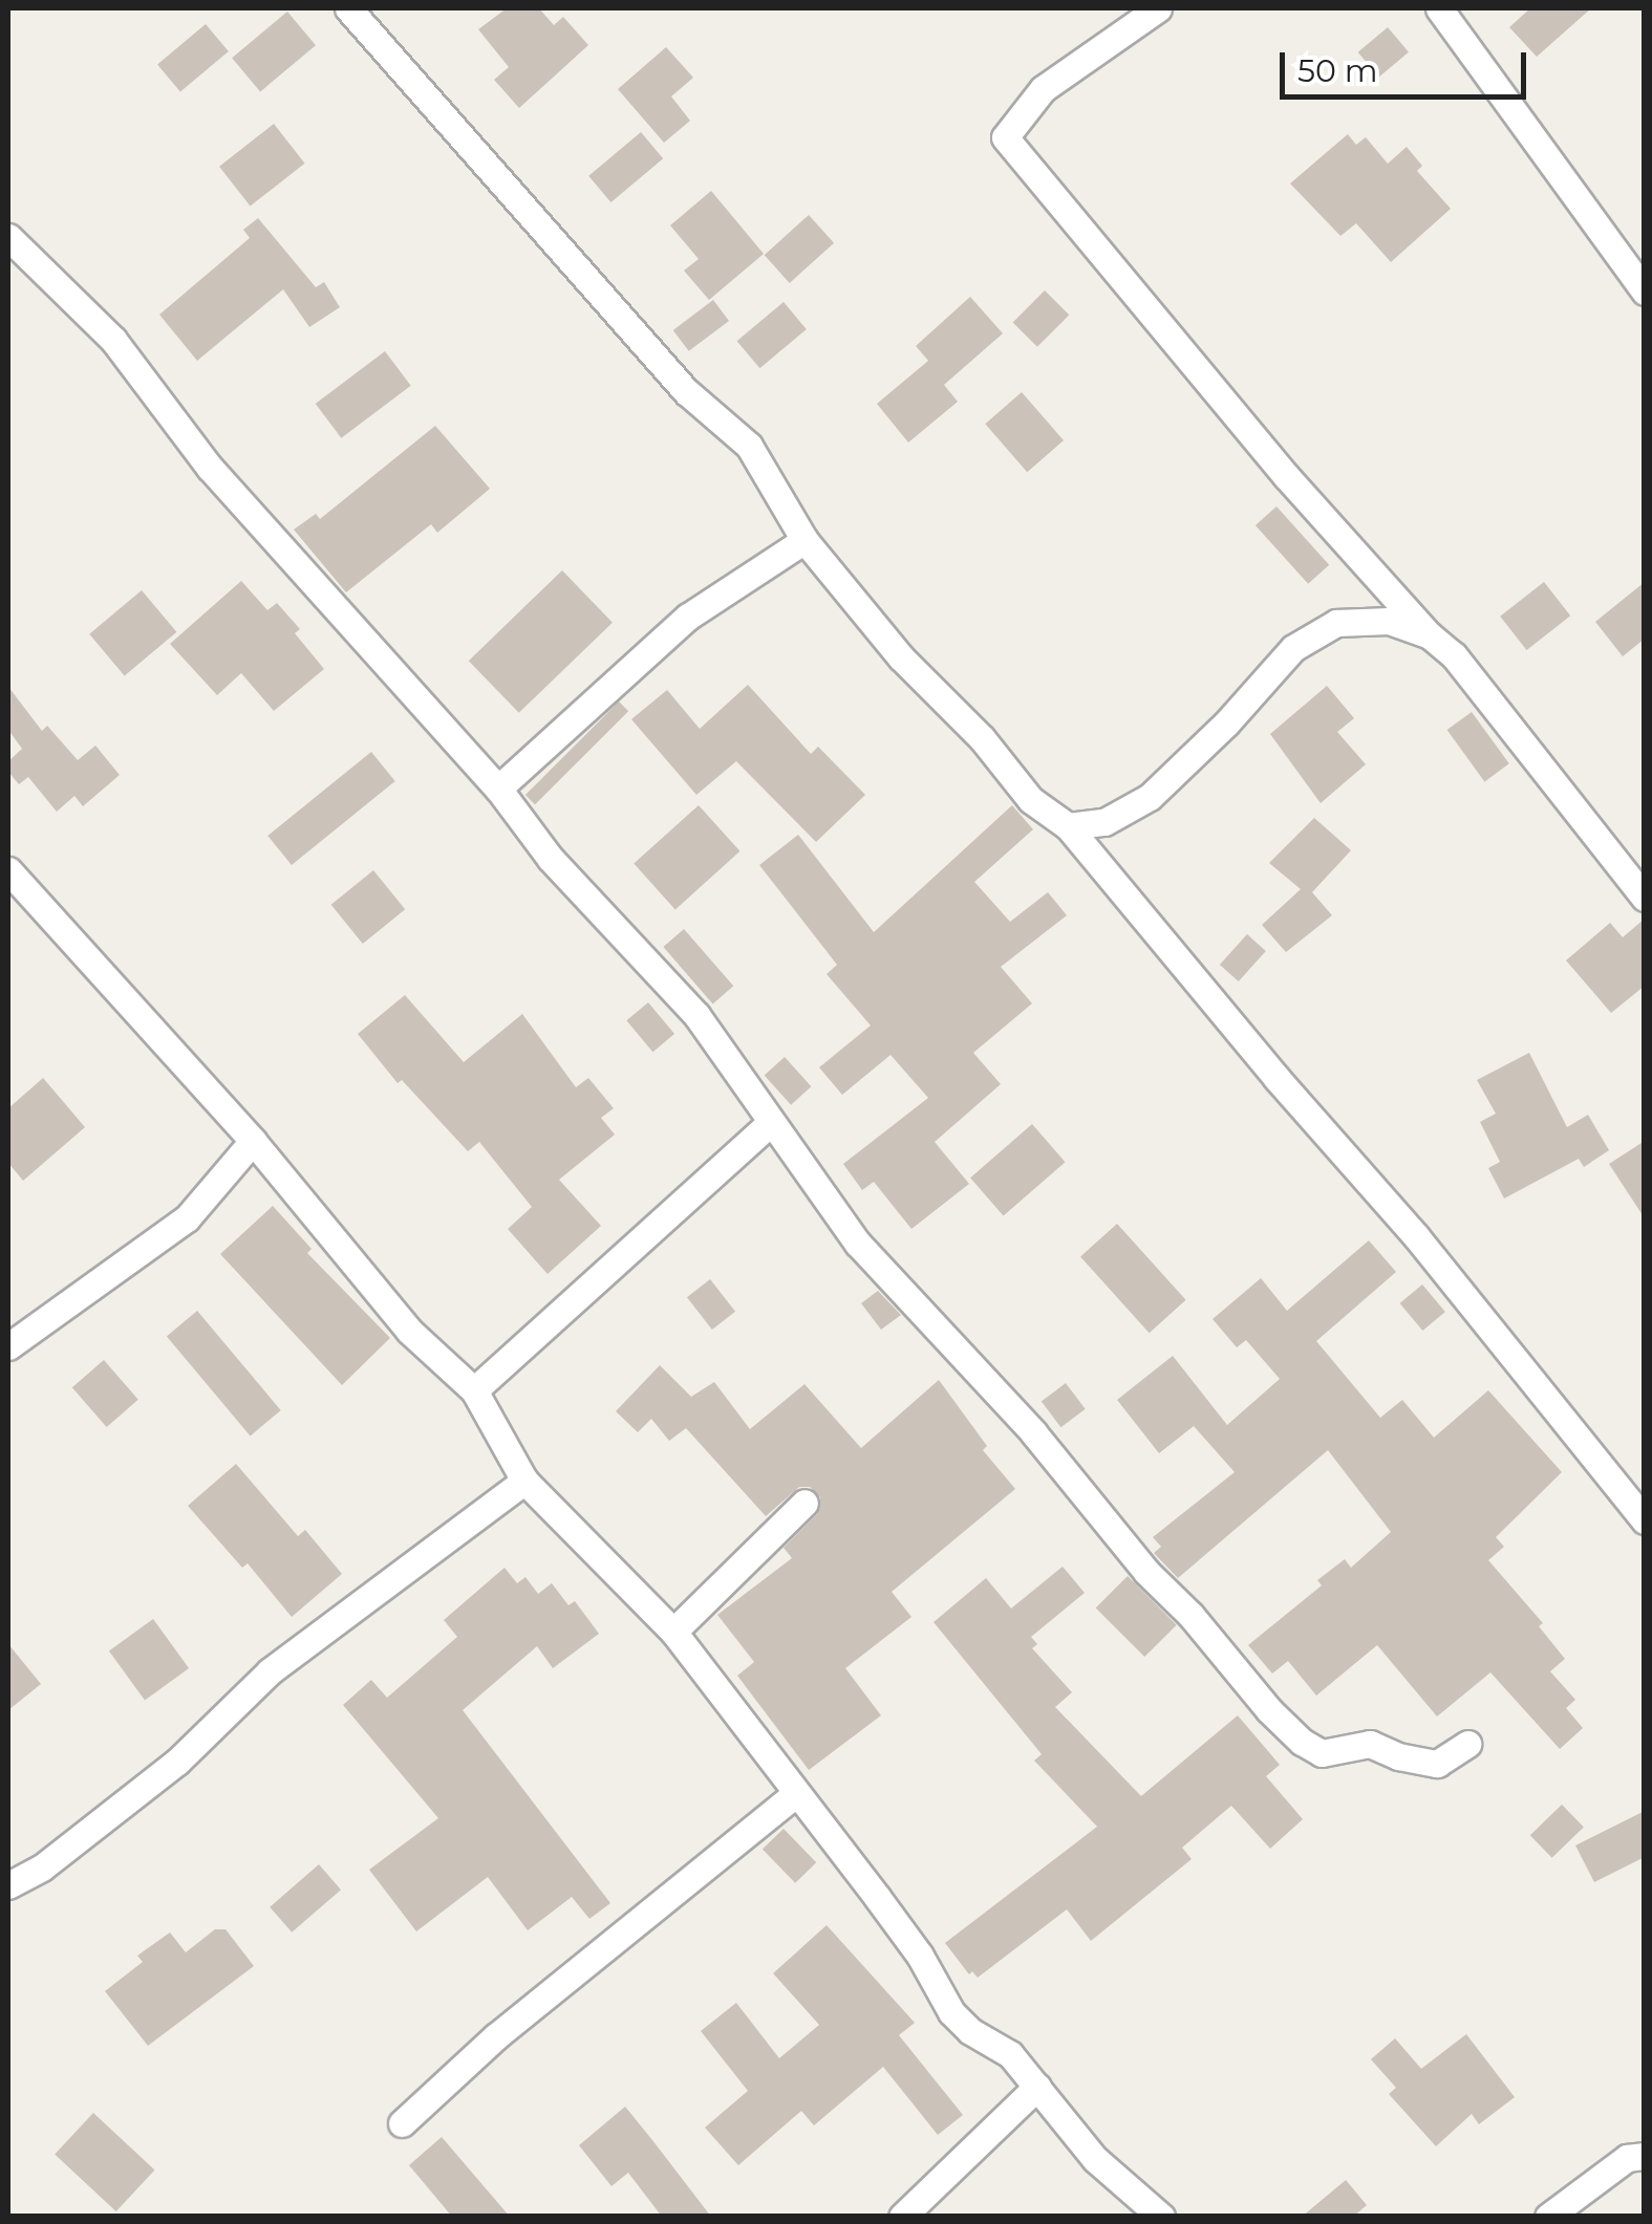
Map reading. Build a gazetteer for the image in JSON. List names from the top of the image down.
{
  "scale_bar": "50 m"
}
